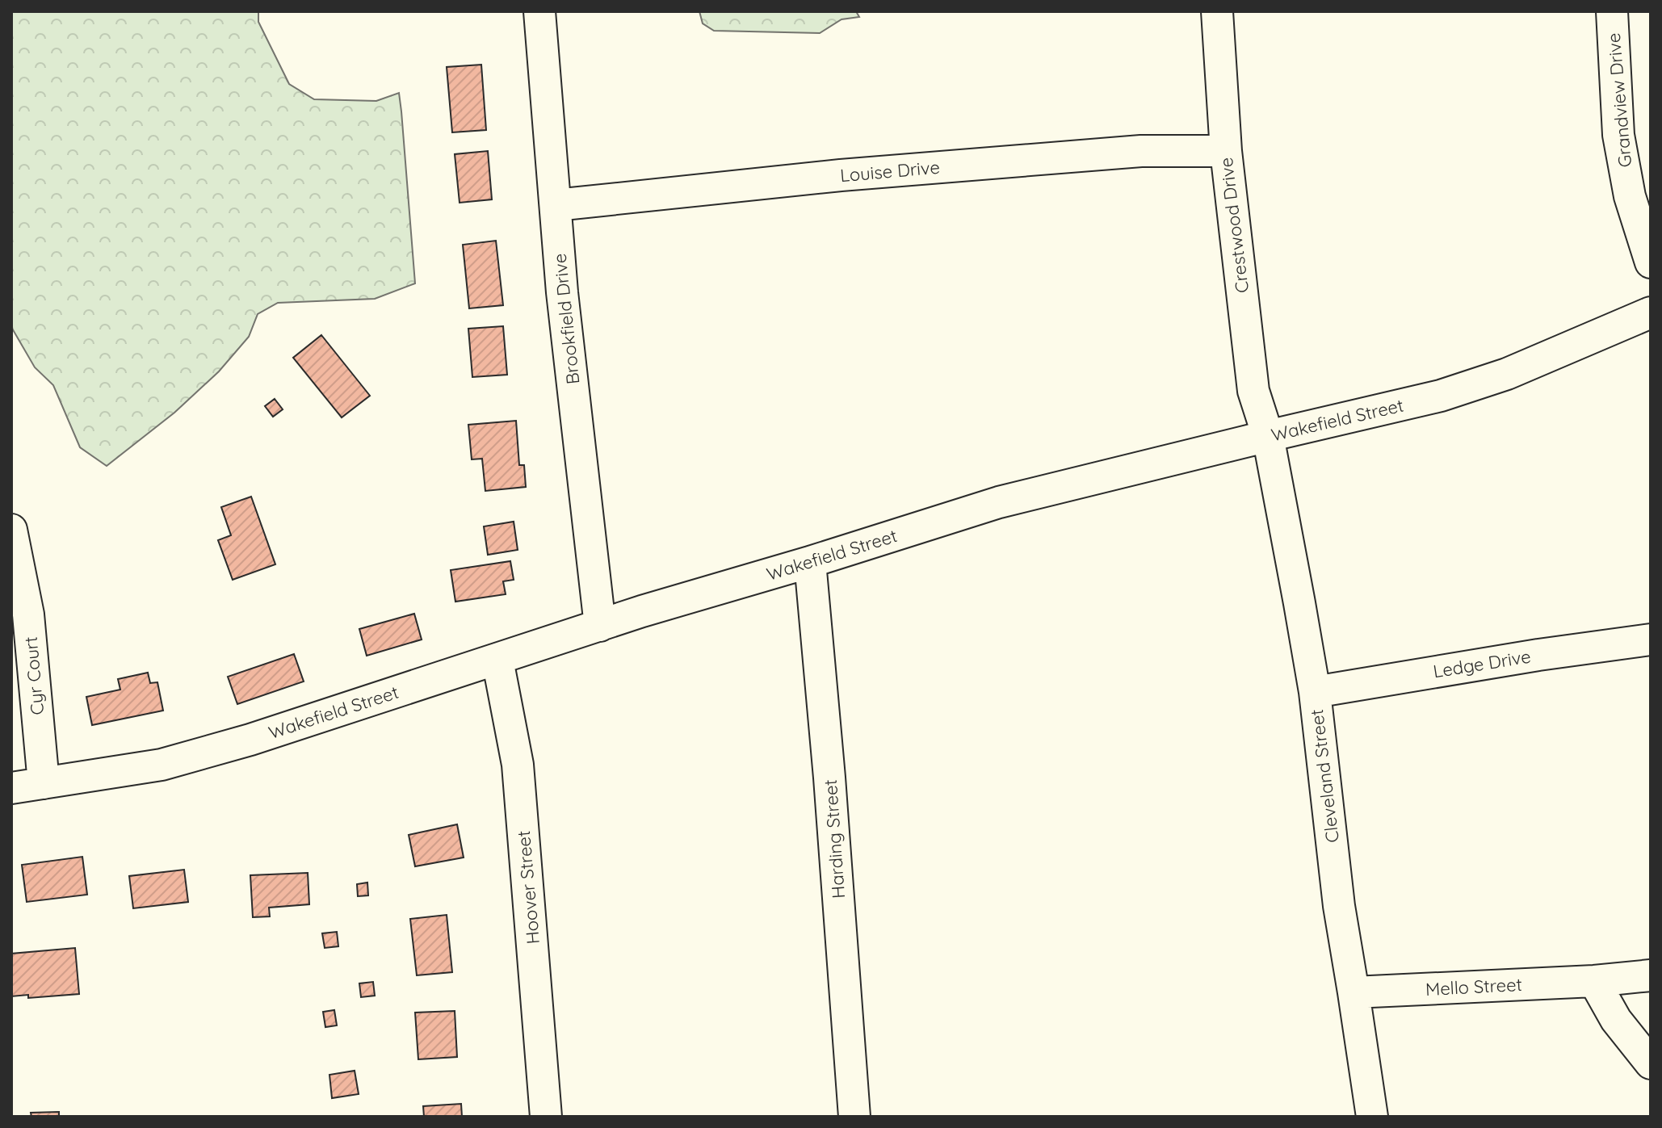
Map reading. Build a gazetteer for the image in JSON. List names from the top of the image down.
{
  "streets": {
    "street": [
      "Grandview Drive",
      "Louise Drive",
      "Crestwood Drive",
      "Brookfield Drive",
      "Wakefield Street",
      "Ledge Drive",
      "Cyr Court",
      "Cleveland Street",
      "Harding Street",
      "Hoover Street",
      "Mello Street"
    ]
  },
  "crossings": [
    ["Louise Drive", "Crestwood Drive"],
    ["Louise Drive", "Brookfield Drive"],
    ["Crestwood Drive", "Wakefield Street"],
    ["Crestwood Drive", "Cleveland Street"],
    ["Brookfield Drive", "Wakefield Street"],
    ["Wakefield Street", "Cyr Court"],
    ["Wakefield Street", "Cleveland Street"],
    ["Wakefield Street", "Harding Street"],
    ["Wakefield Street", "Hoover Street"],
    ["Ledge Drive", "Cleveland Street"],
    ["Cleveland Street", "Mello Street"]
  ]
}
